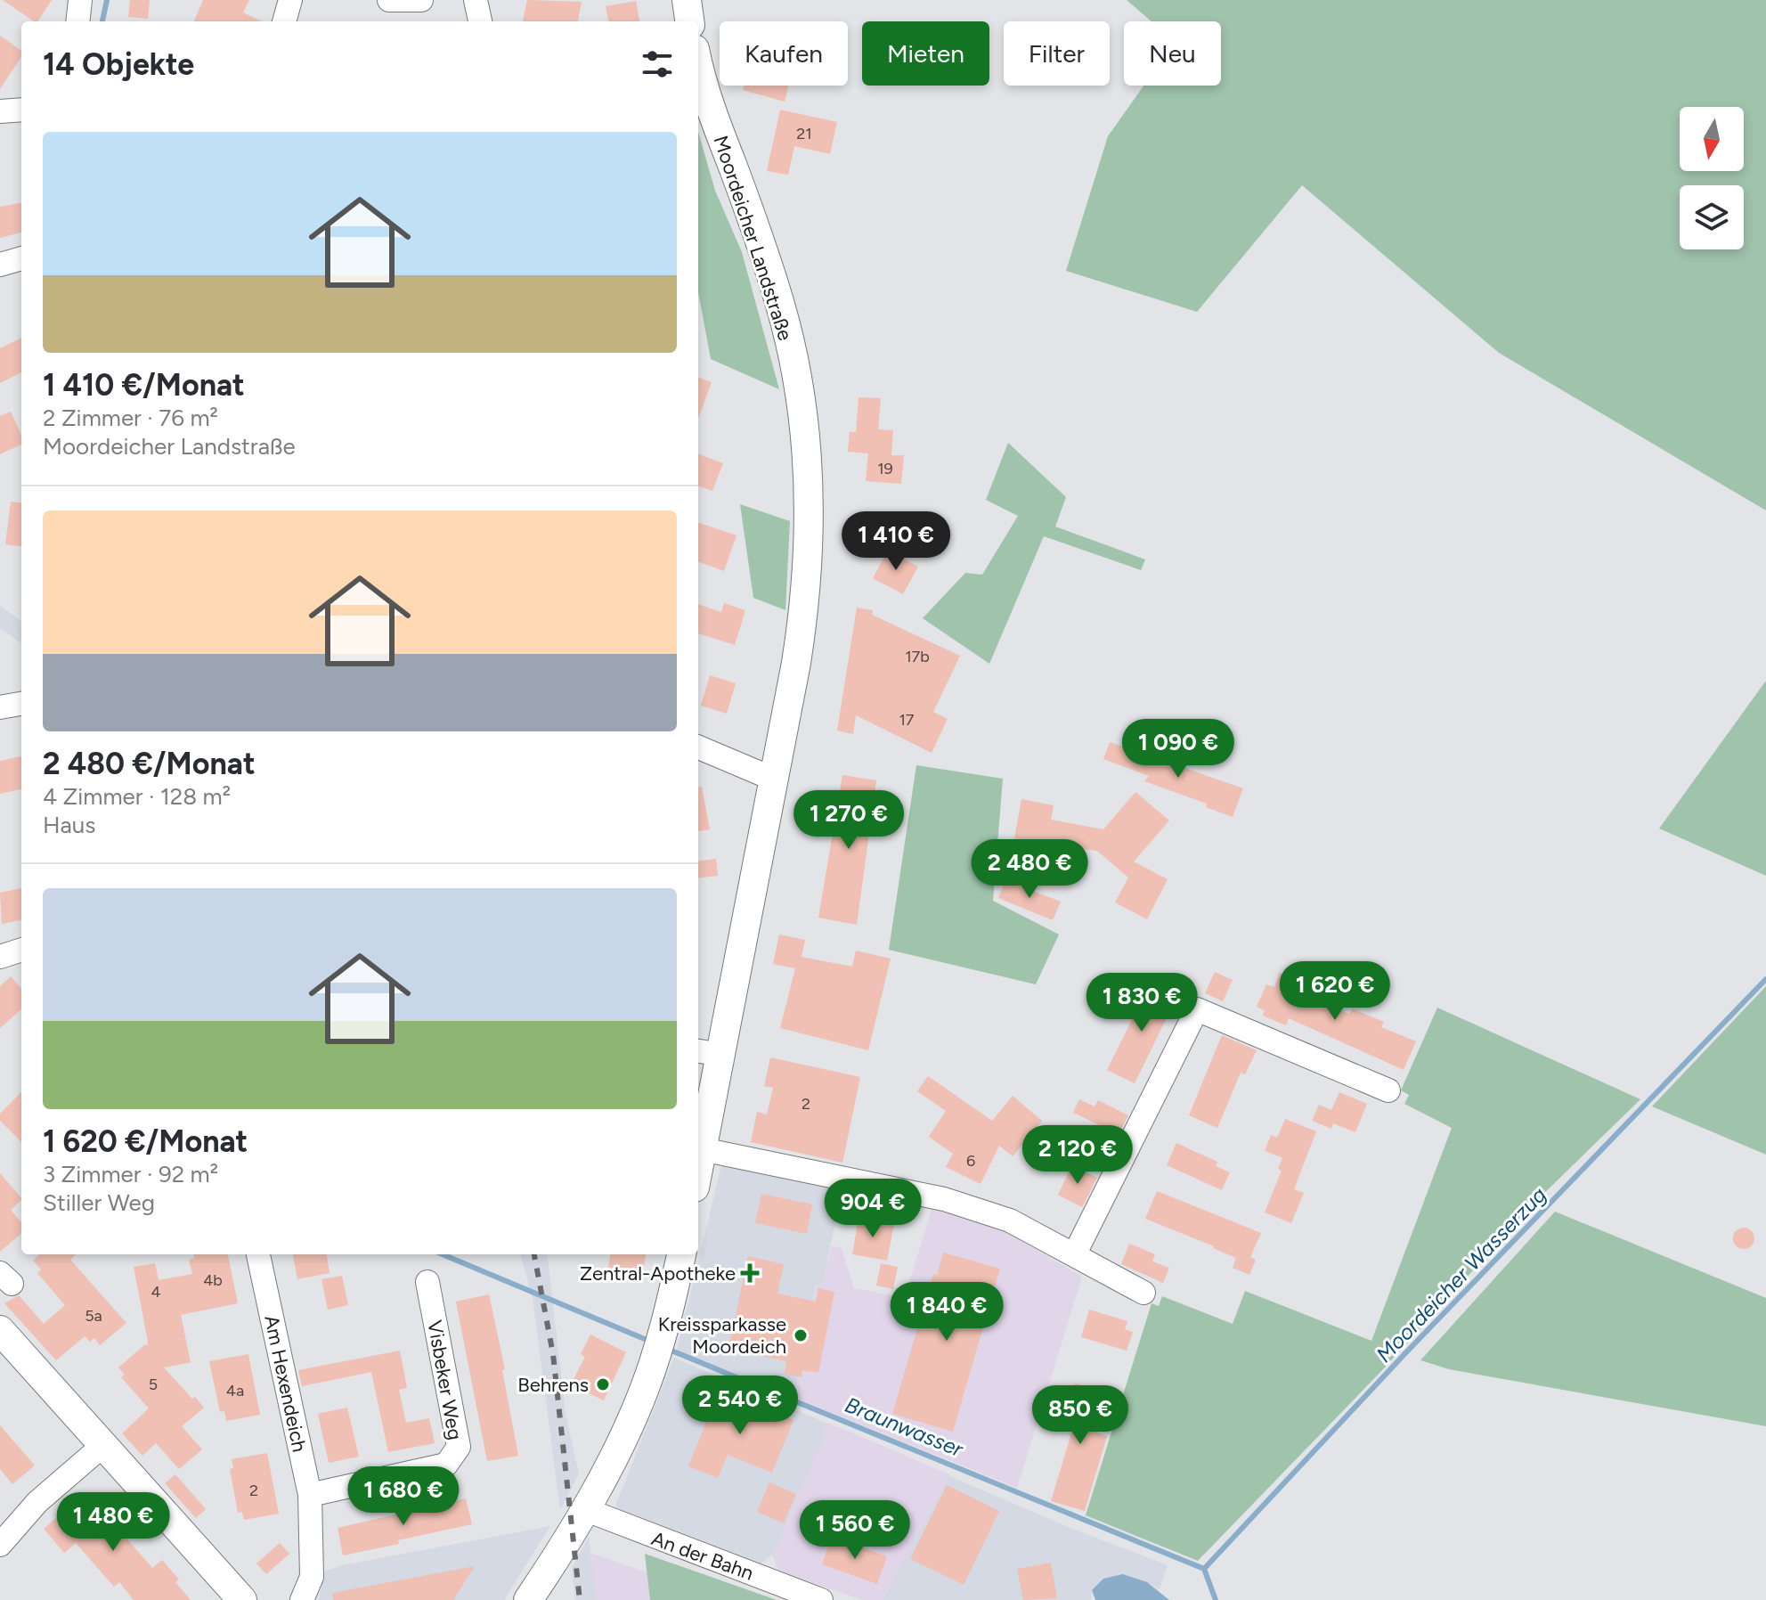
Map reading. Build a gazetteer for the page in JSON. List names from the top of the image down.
{
  "streets": {
    "main road": ["Moordeicher Landstraße"],
    "street": ["Visbeker Weg", "Am Hexendeich", "An der Bahn"]
  },
  "crossings": [
    ["Visbeker Weg", "Am Hexendeich"]
  ],
  "water": ["Moordeicher Wasserzug", "Braunwasser"],
  "places": {
    "health": ["Zentral-Apotheke"],
    "other": ["Kreissparkasse Moordeich", "Behrens"]
  },
  "house_numbers": [
    "21",
    "19",
    "17b",
    "17",
    "2",
    "6",
    "4b",
    "4",
    "5a",
    "5",
    "4a",
    "2"
  ],
  "north": "bottom",
  "page": {
    "chip": [
      "Kaufen",
      "Mieten",
      "Filter",
      "Neu"
    ],
    "heading": "14 Objekte",
    "list": [
      {
        "name": "1 410 €/Monat",
        "note": "2 Zimmer · 76 m² · Moordeicher Landstraße"
      },
      {
        "name": "2 480 €/Monat",
        "note": "4 Zimmer · 128 m² · Haus"
      },
      {
        "name": "1 620 €/Monat",
        "note": "3 Zimmer · 92 m² · Stiller Weg"
      }
    ],
    "price": [
      "1 410 €",
      "1 090 €",
      "1 270 €",
      "2 480 €",
      "1 620 €",
      "1 830 €",
      "2 120 €",
      "904 €",
      "1 840 €",
      "2 540 €",
      "850 €",
      "1 680 €",
      "1 480 €",
      "1 560 €"
    ]
  }
}
